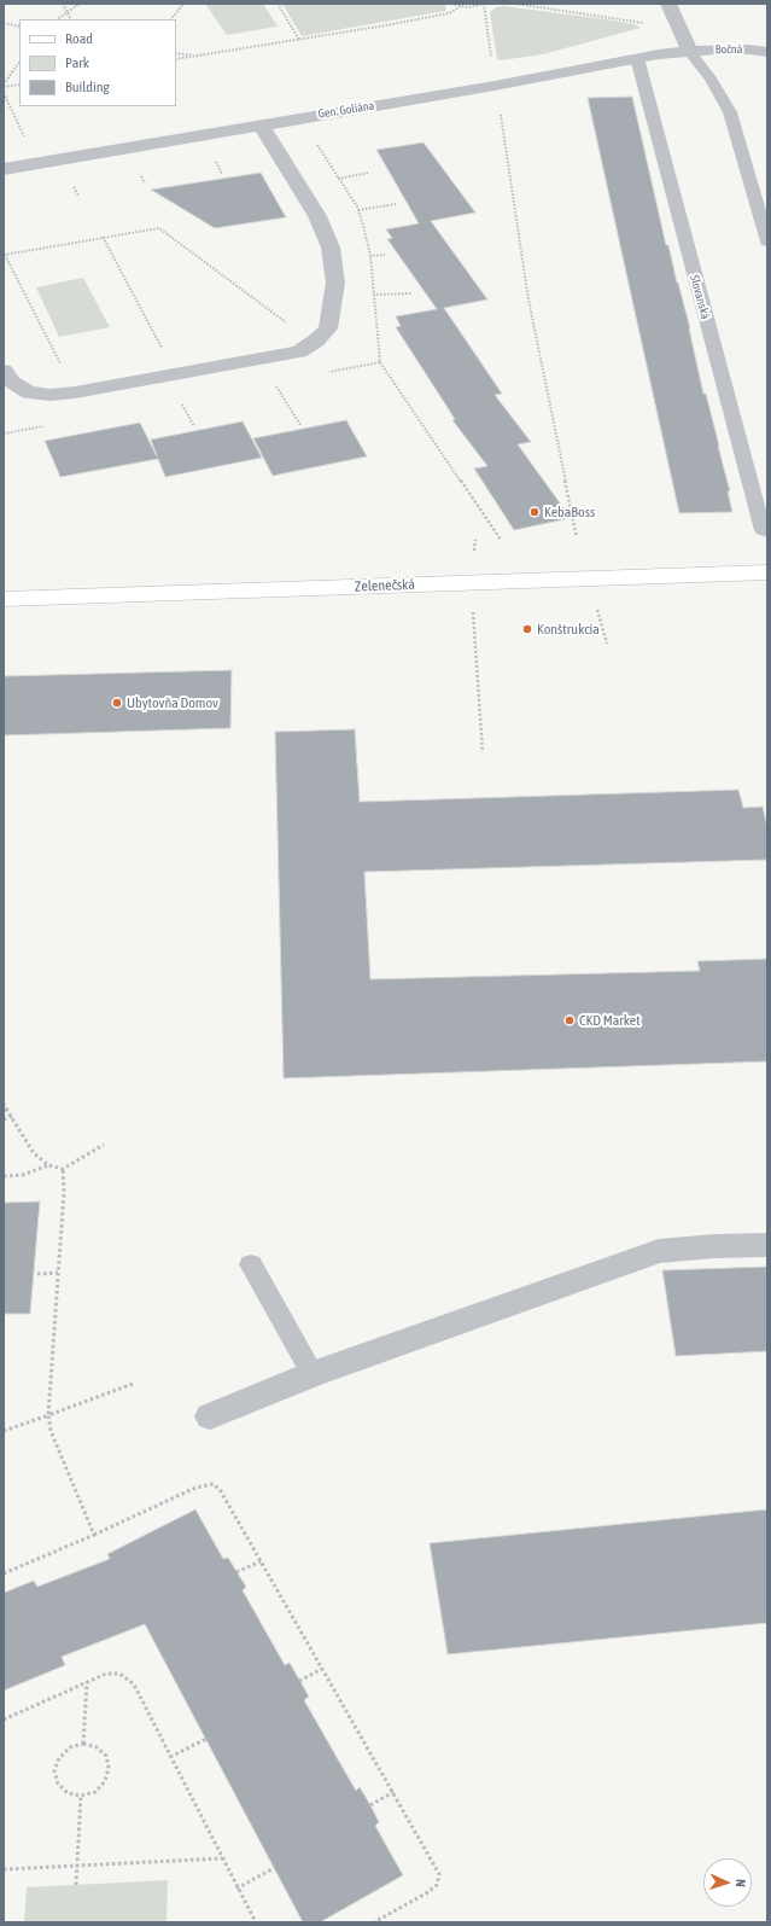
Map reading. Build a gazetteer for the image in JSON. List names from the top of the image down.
{
  "streets": {
    "street": ["Bočná", "Gen. Goliána", "Zelenečská"],
    "lane": ["Slovanská"]
  },
  "crossings": [
    ["Bočná", "Gen. Goliána"],
    ["Gen. Goliána", "Slovanská"]
  ],
  "places": [
    "KebaBoss",
    "Konštrukcia",
    "Ubytovňa Domov",
    "CKD Market"
  ],
  "legend": ["Road", "Park", "Building"],
  "north": "right"
}
